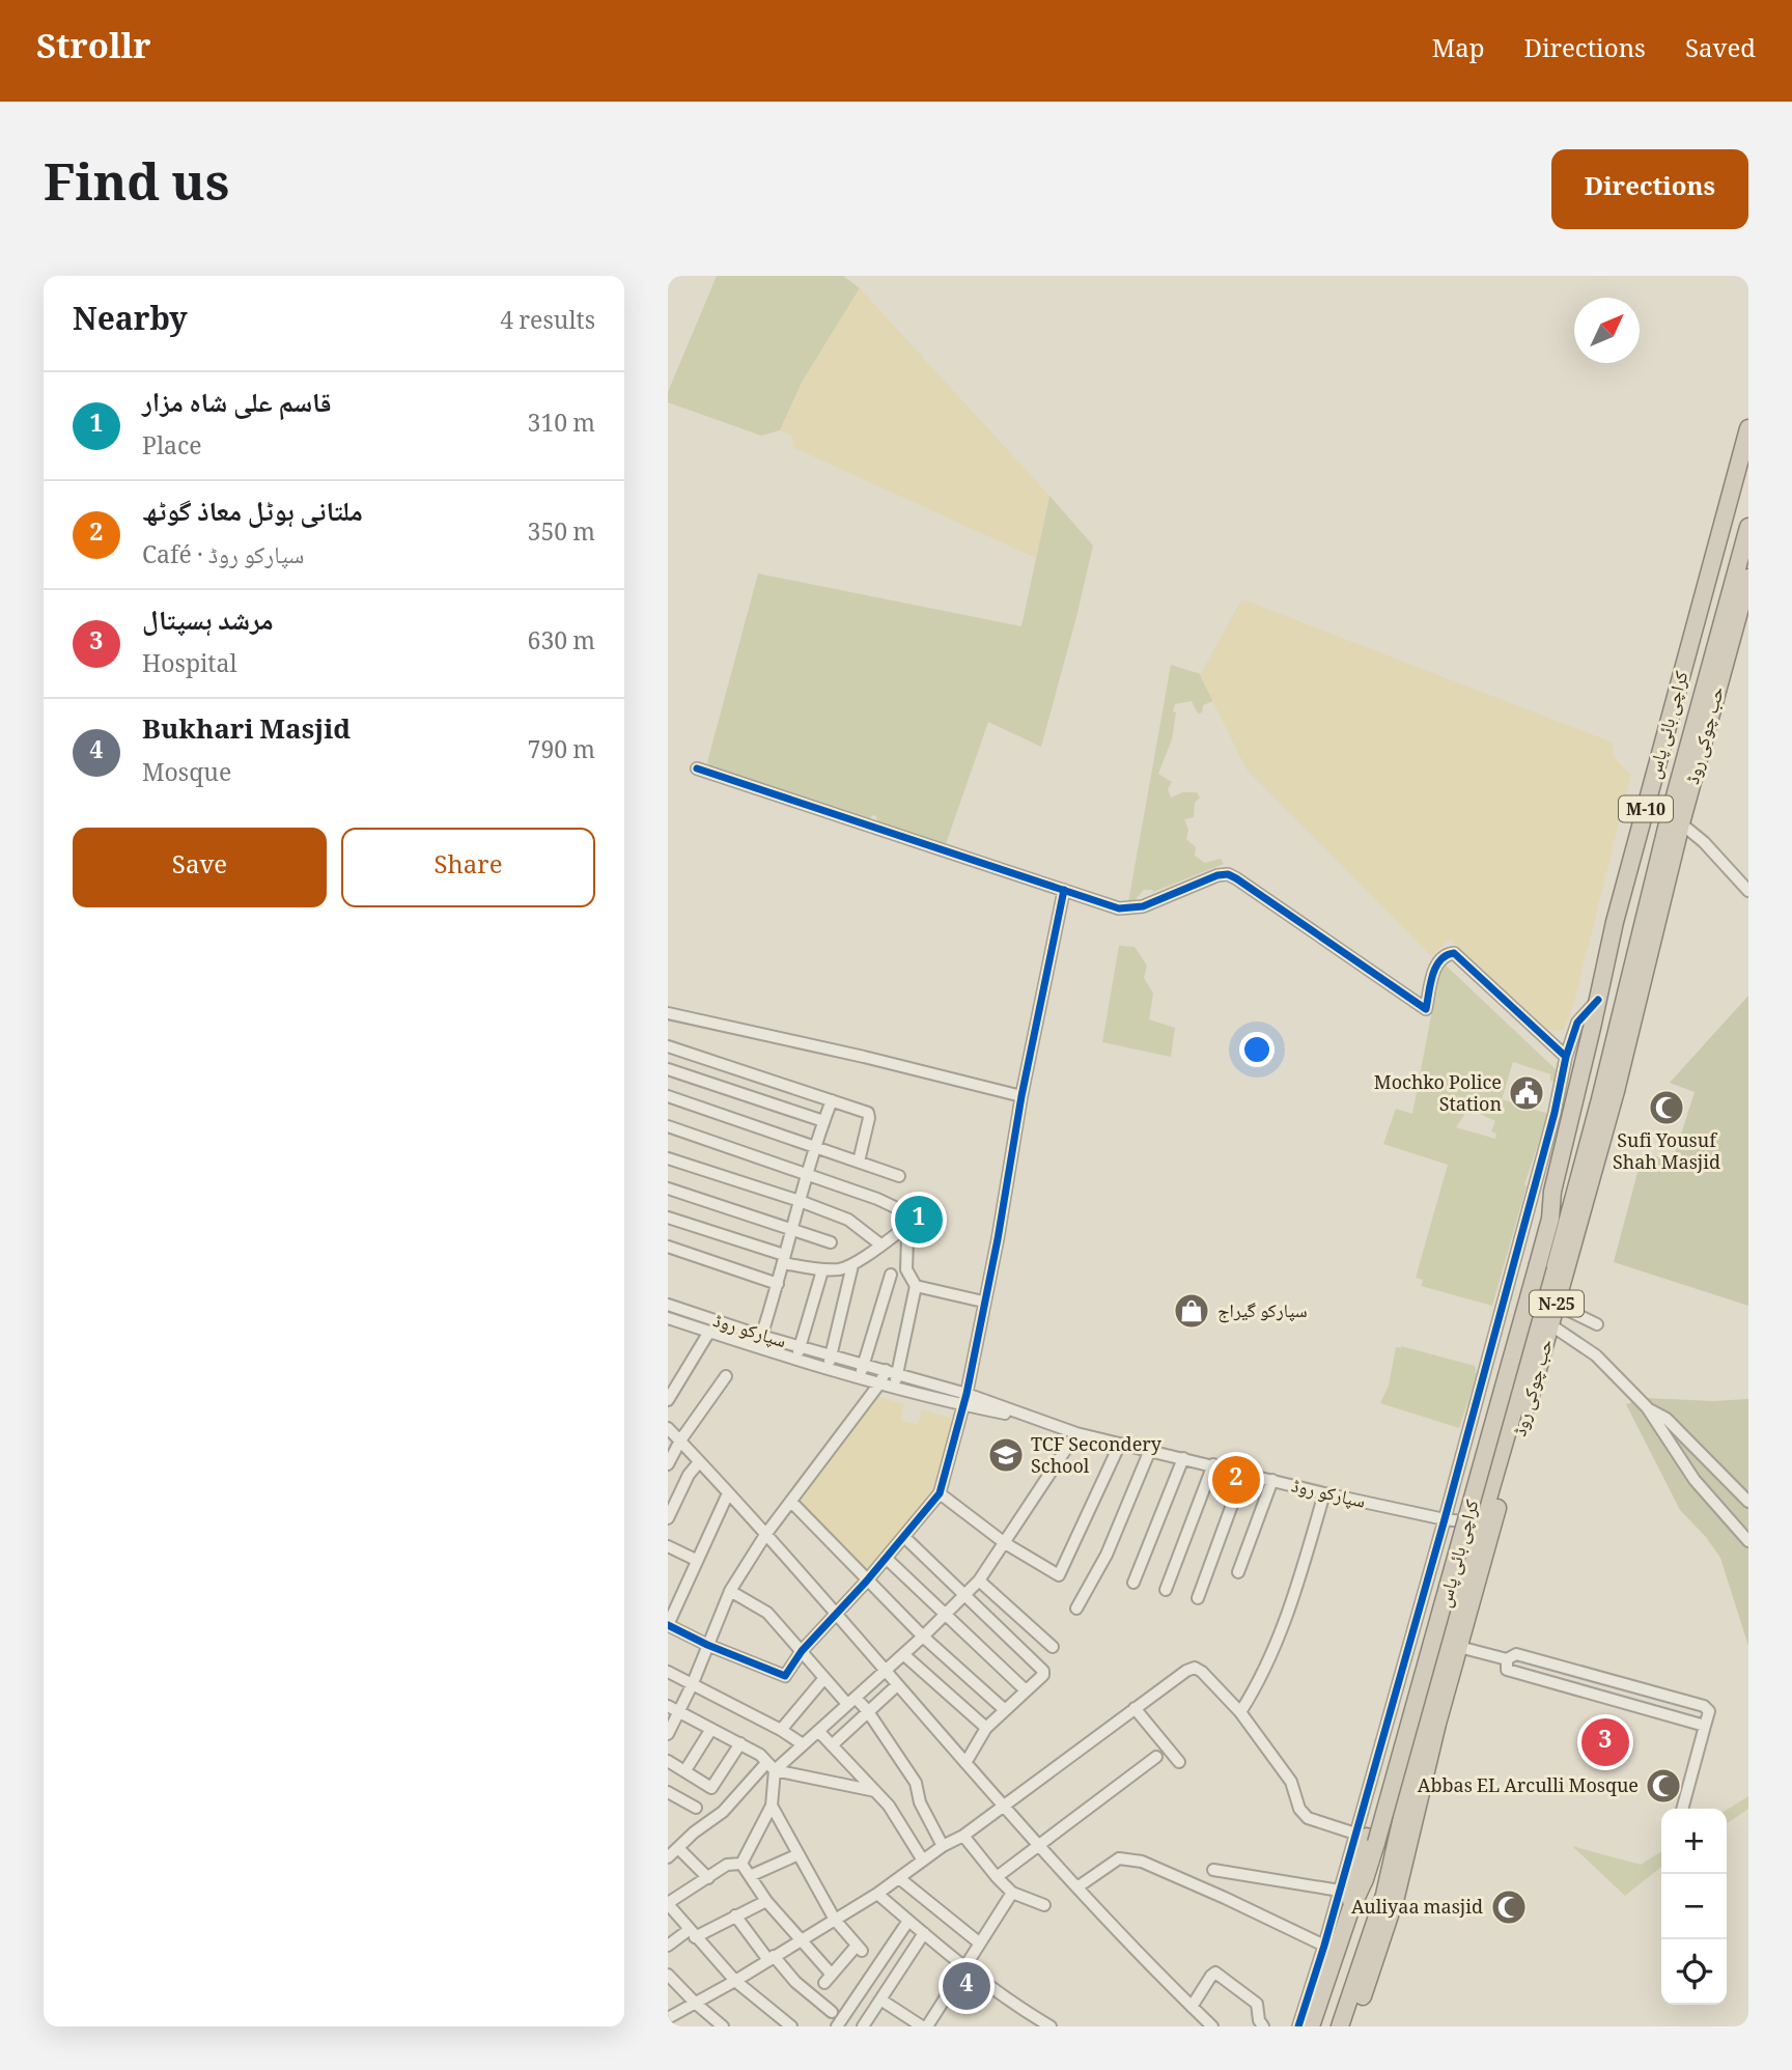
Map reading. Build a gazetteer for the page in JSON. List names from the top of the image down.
{
  "streets": {
    "highway": [
      "کراچی بائی پاس",
      "حب چوکی روڈ",
      "M-10",
      "N-25"
    ],
    "street": ["سپارکو روڈ"]
  },
  "crossings": [
    ["حب چوکی روڈ", "سپارکو روڈ"]
  ],
  "places": {
    "public building": ["Mochko Police Station"],
    "mosque": ["Sufi Yousuf Shah Masjid", "Abbas EL Arculli Mosque", "Auliyaa masjid"],
    "shop": ["سپارکو گیراج"],
    "school or university": ["TCF Secondery School"]
  },
  "north": "top right",
  "page": {
    "header": "Strollr",
    "nav": ["Map", "Directions", "Saved"],
    "title": "Find us",
    "buttons": [
      "Directions",
      ["Save", "Share"]
    ],
    "heading": ["Nearby", "4 results"],
    "list": [
      {
        "mark": "1",
        "name": "قاسم علی شاہ مزار",
        "note": "Place",
        "value": "310 m"
      },
      {
        "mark": "2",
        "name": "ملتانی ہوٹل معاذ گوٹھ",
        "note": "Café · سپارکو روڈ",
        "value": "350 m"
      },
      {
        "mark": "3",
        "name": "مرشد ہسپتال",
        "note": "Hospital",
        "value": "630 m"
      },
      {
        "mark": "4",
        "name": "Bukhari Masjid",
        "note": "Mosque",
        "value": "790 m"
      }
    ],
    "pins": [
      "1",
      "2",
      "3",
      "4"
    ],
    "map_buttons": ["+", "−"]
  }
}
